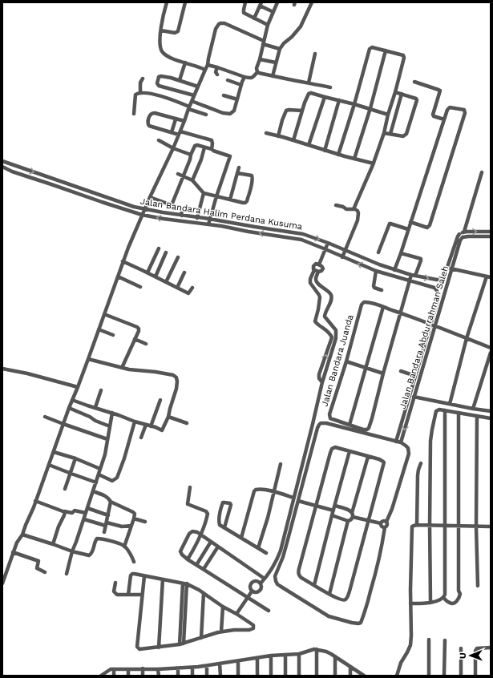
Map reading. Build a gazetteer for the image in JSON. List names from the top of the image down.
{
  "streets": {
    "street": ["Jalan Bandara Halim Perdana Kusuma", "Jalan Bandara Abdurrahman Saleh", "Jalan Bandara Juanda"]
  },
  "crossings": [
    ["Jalan Bandara Halim Perdana Kusuma", "Jalan Bandara Abdurrahman Saleh"],
    ["Jalan Bandara Halim Perdana Kusuma", "Jalan Bandara Juanda"],
    ["Jalan Bandara Abdurrahman Saleh", "Jalan Bandara Juanda"]
  ],
  "north": "left"
}
